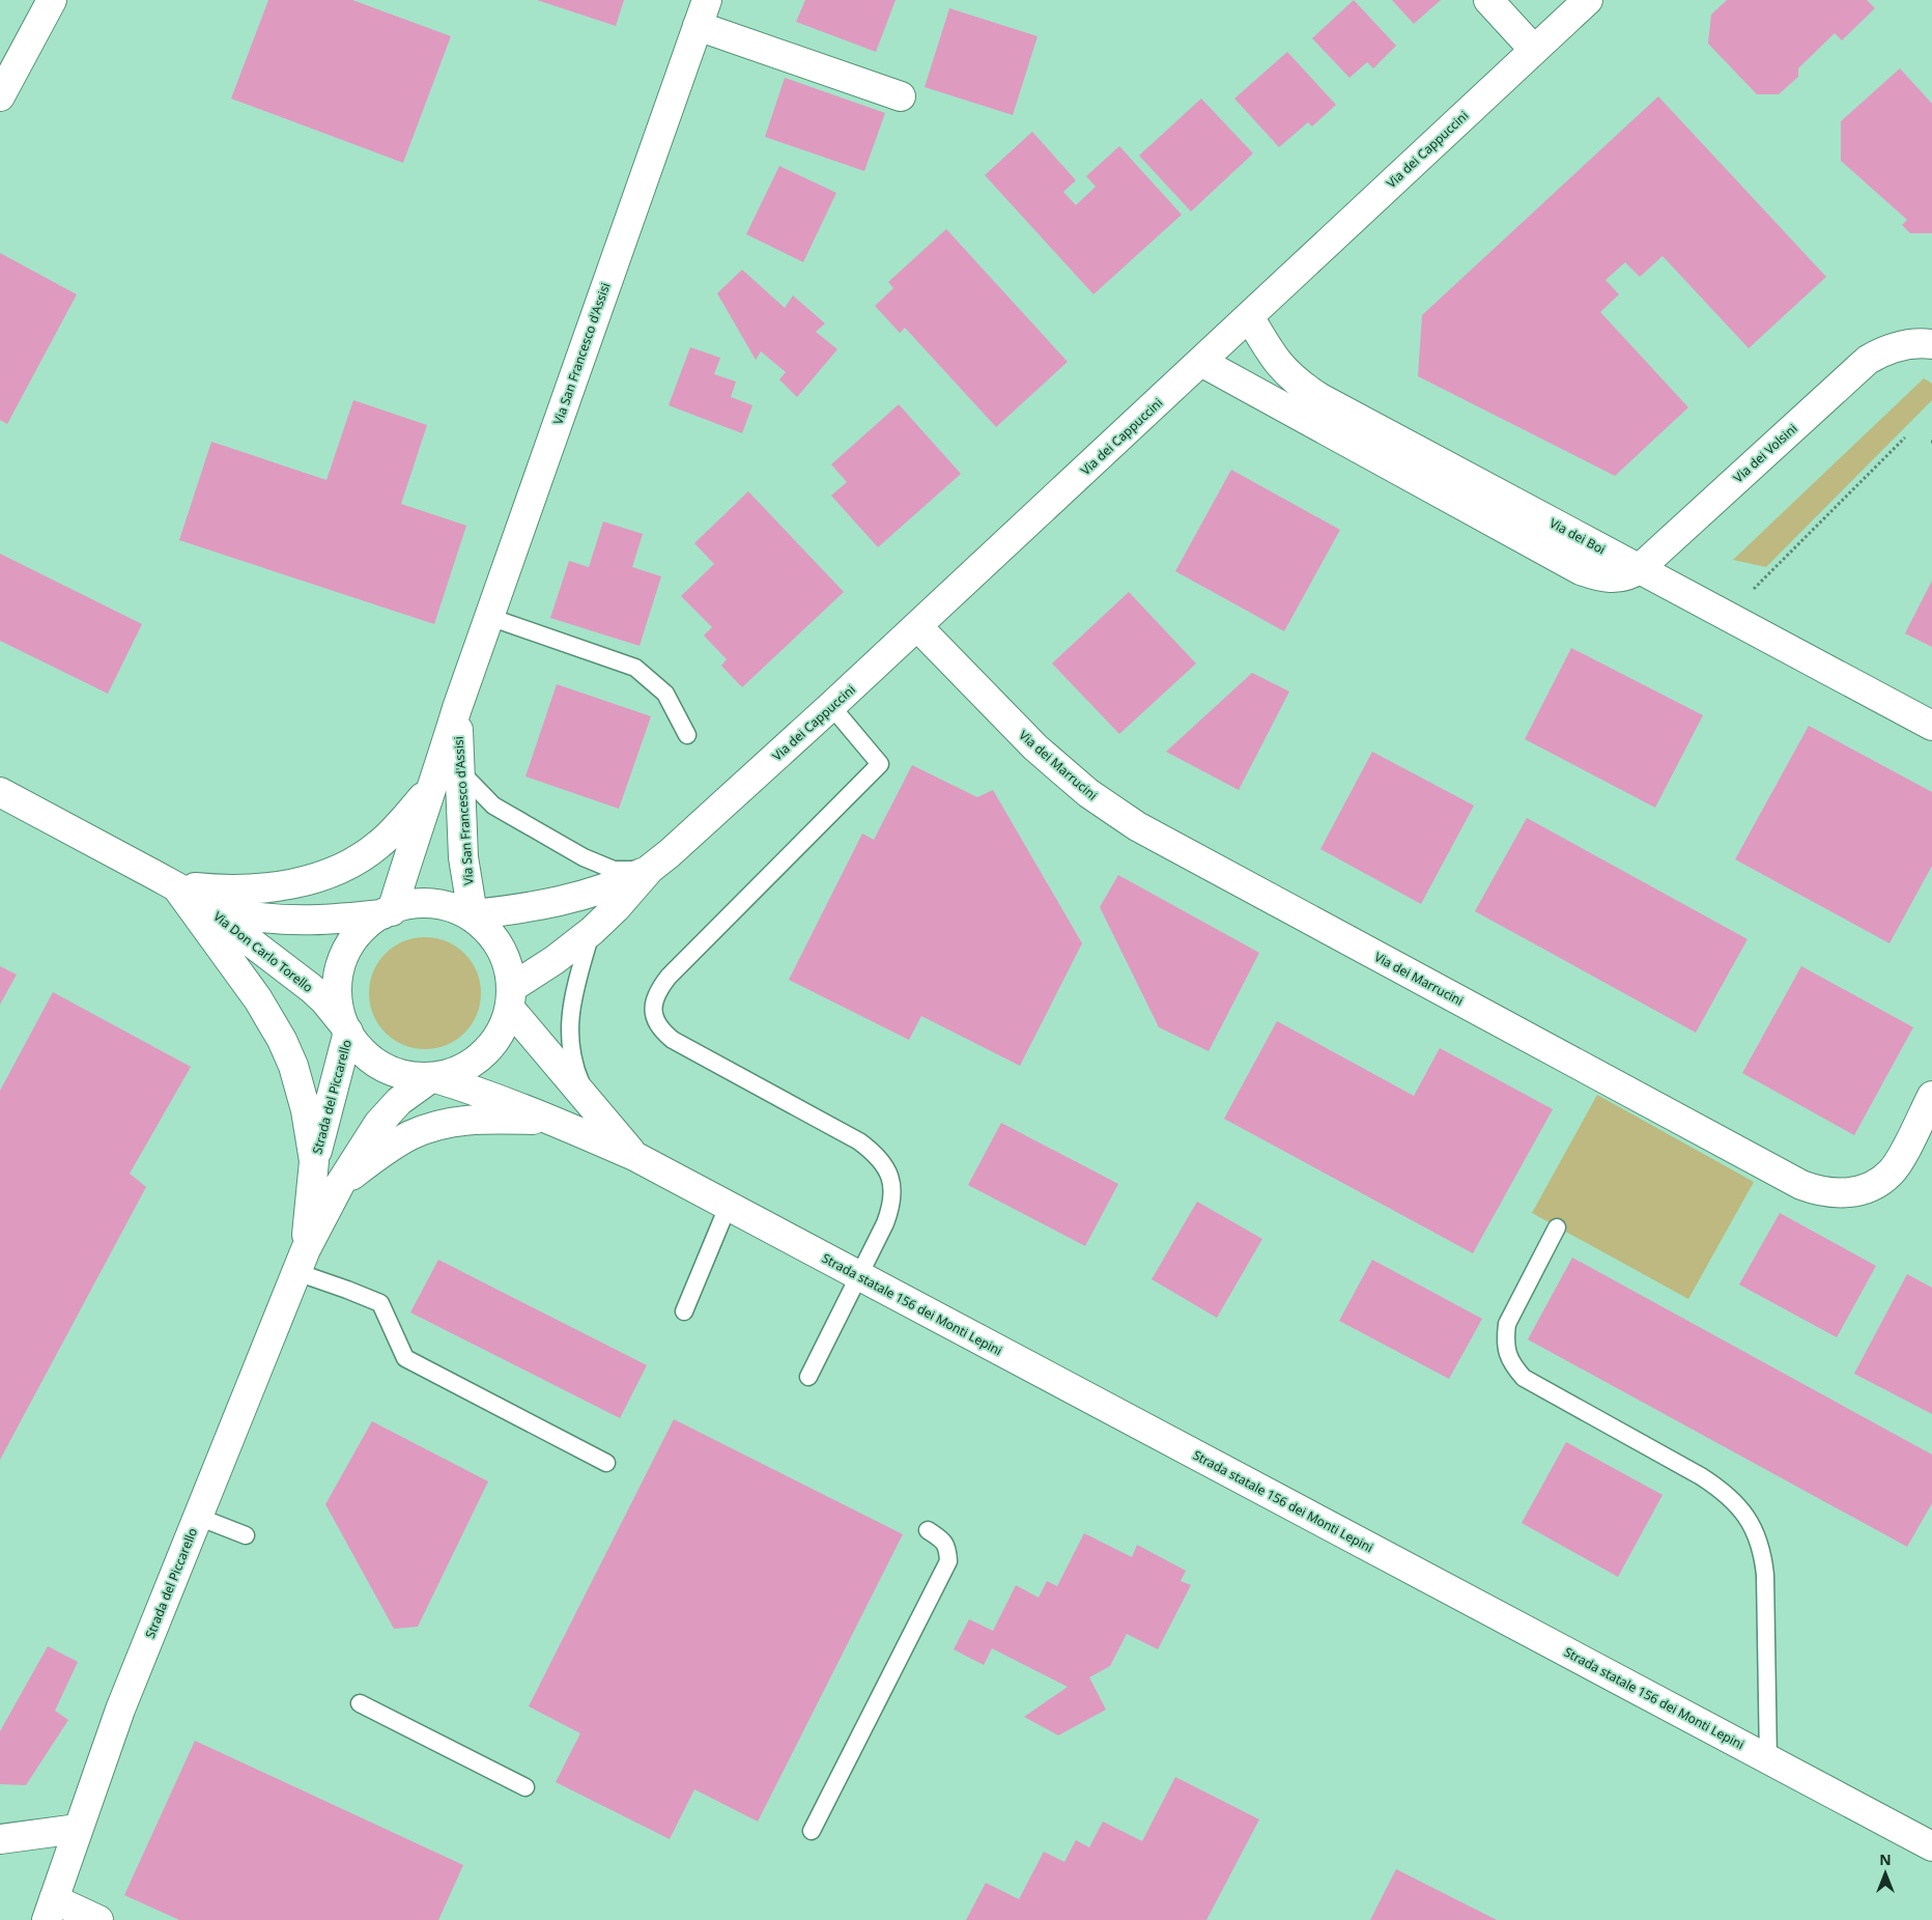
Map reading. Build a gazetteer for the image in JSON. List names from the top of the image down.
{
  "streets": {
    "street": [
      "Via dei Cappuccini",
      "Via San Francesco d'Assisi",
      "Via dei Volsini",
      "Via dei Boi",
      "Via dei Marrucini",
      "Via Don Carlo Torello",
      "Strada del Piccarello",
      "Strada statale 156 dei Monti Lepini"
    ]
  },
  "crossings": [
    ["Via dei Cappuccini", "Via San Francesco d'Assisi"],
    ["Via dei Cappuccini", "Via dei Boi"],
    ["Via dei Cappuccini", "Via dei Marrucini"],
    ["Via dei Cappuccini", "Via Don Carlo Torello"],
    ["Via dei Cappuccini", "Strada del Piccarello"],
    ["Via dei Cappuccini", "Strada statale 156 dei Monti Lepini"],
    ["Via San Francesco d'Assisi", "Via Don Carlo Torello"],
    ["Via San Francesco d'Assisi", "Strada del Piccarello"],
    ["Via San Francesco d'Assisi", "Strada statale 156 dei Monti Lepini"],
    ["Via dei Volsini", "Via dei Boi"],
    ["Via Don Carlo Torello", "Strada del Piccarello"],
    ["Via Don Carlo Torello", "Strada statale 156 dei Monti Lepini"],
    ["Strada del Piccarello", "Strada statale 156 dei Monti Lepini"]
  ],
  "north": "top"
}
